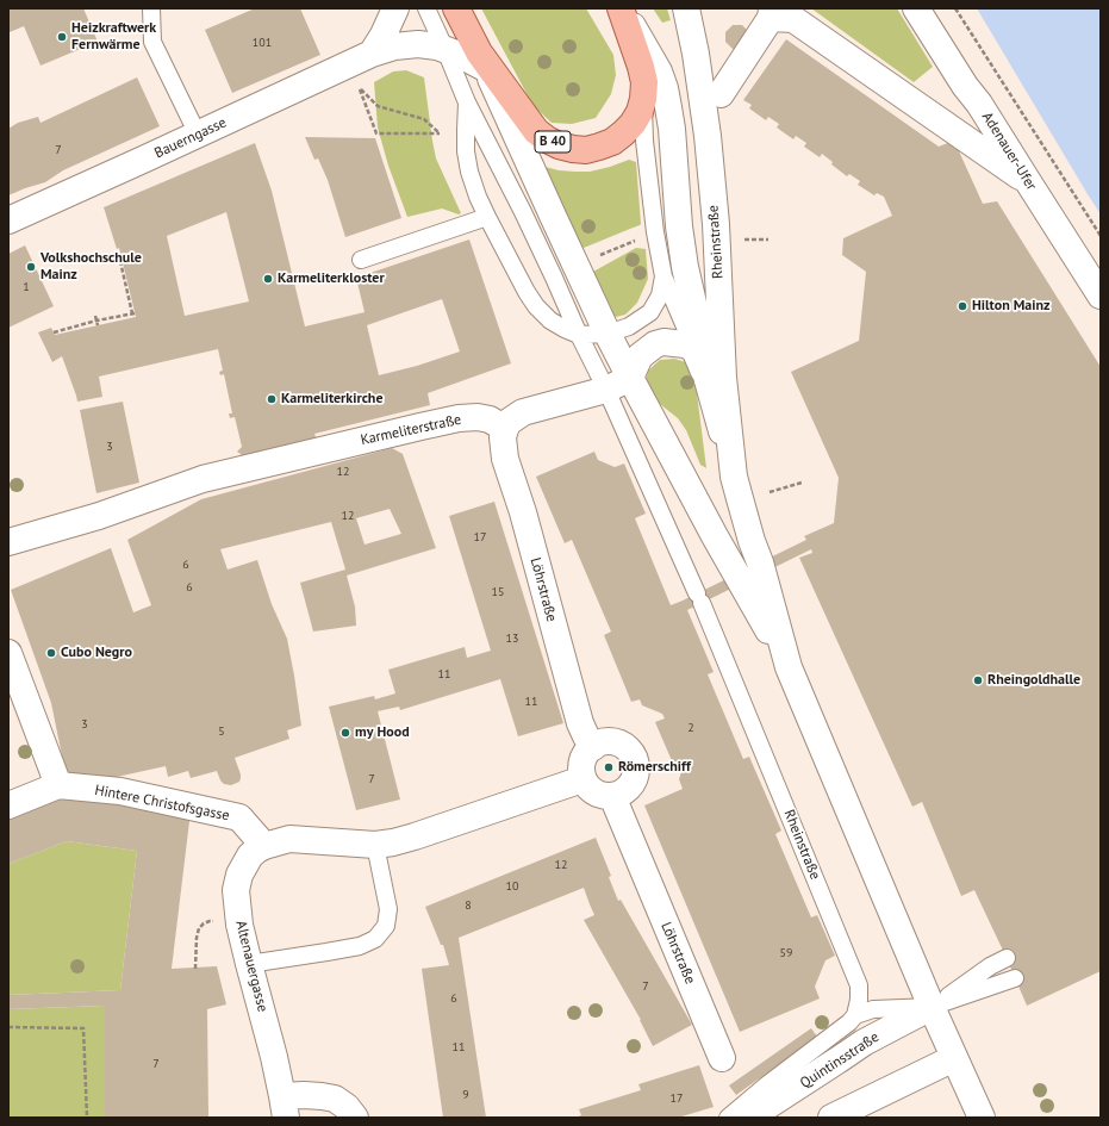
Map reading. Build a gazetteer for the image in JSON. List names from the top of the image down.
{
  "streets": {
    "main road": ["B 40", "Rheinstraße"],
    "street": [
      "Bauerngasse",
      "Adenauer-Ufer",
      "Karmeliterstraße",
      "Löhrstraße",
      "Hintere Christofsgasse",
      "Altenauergasse",
      "Quintinsstraße"
    ]
  },
  "crossings": [
    ["Bauerngasse", "Rheinstraße"],
    ["Rheinstraße", "Quintinsstraße"],
    ["Karmeliterstraße", "Löhrstraße"],
    ["Hintere Christofsgasse", "Altenauergasse"]
  ],
  "places": [
    "Heizkraftwerk Fernwärme",
    "Volkshochschule Mainz",
    "Karmeliterkloster",
    "Hilton Mainz",
    "Karmeliterkirche",
    "Cubo Negro",
    "Rheingoldhalle",
    "my Hood",
    "Römerschiff"
  ],
  "house_numbers": [
    "101",
    "7",
    "1",
    "3",
    "12",
    "12",
    "17",
    "6",
    "6",
    "15",
    "13",
    "11",
    "11",
    "3",
    "2",
    "5",
    "7",
    "12",
    "10",
    "8",
    "59",
    "7",
    "6",
    "11",
    "7",
    "9",
    "17"
  ]
}
